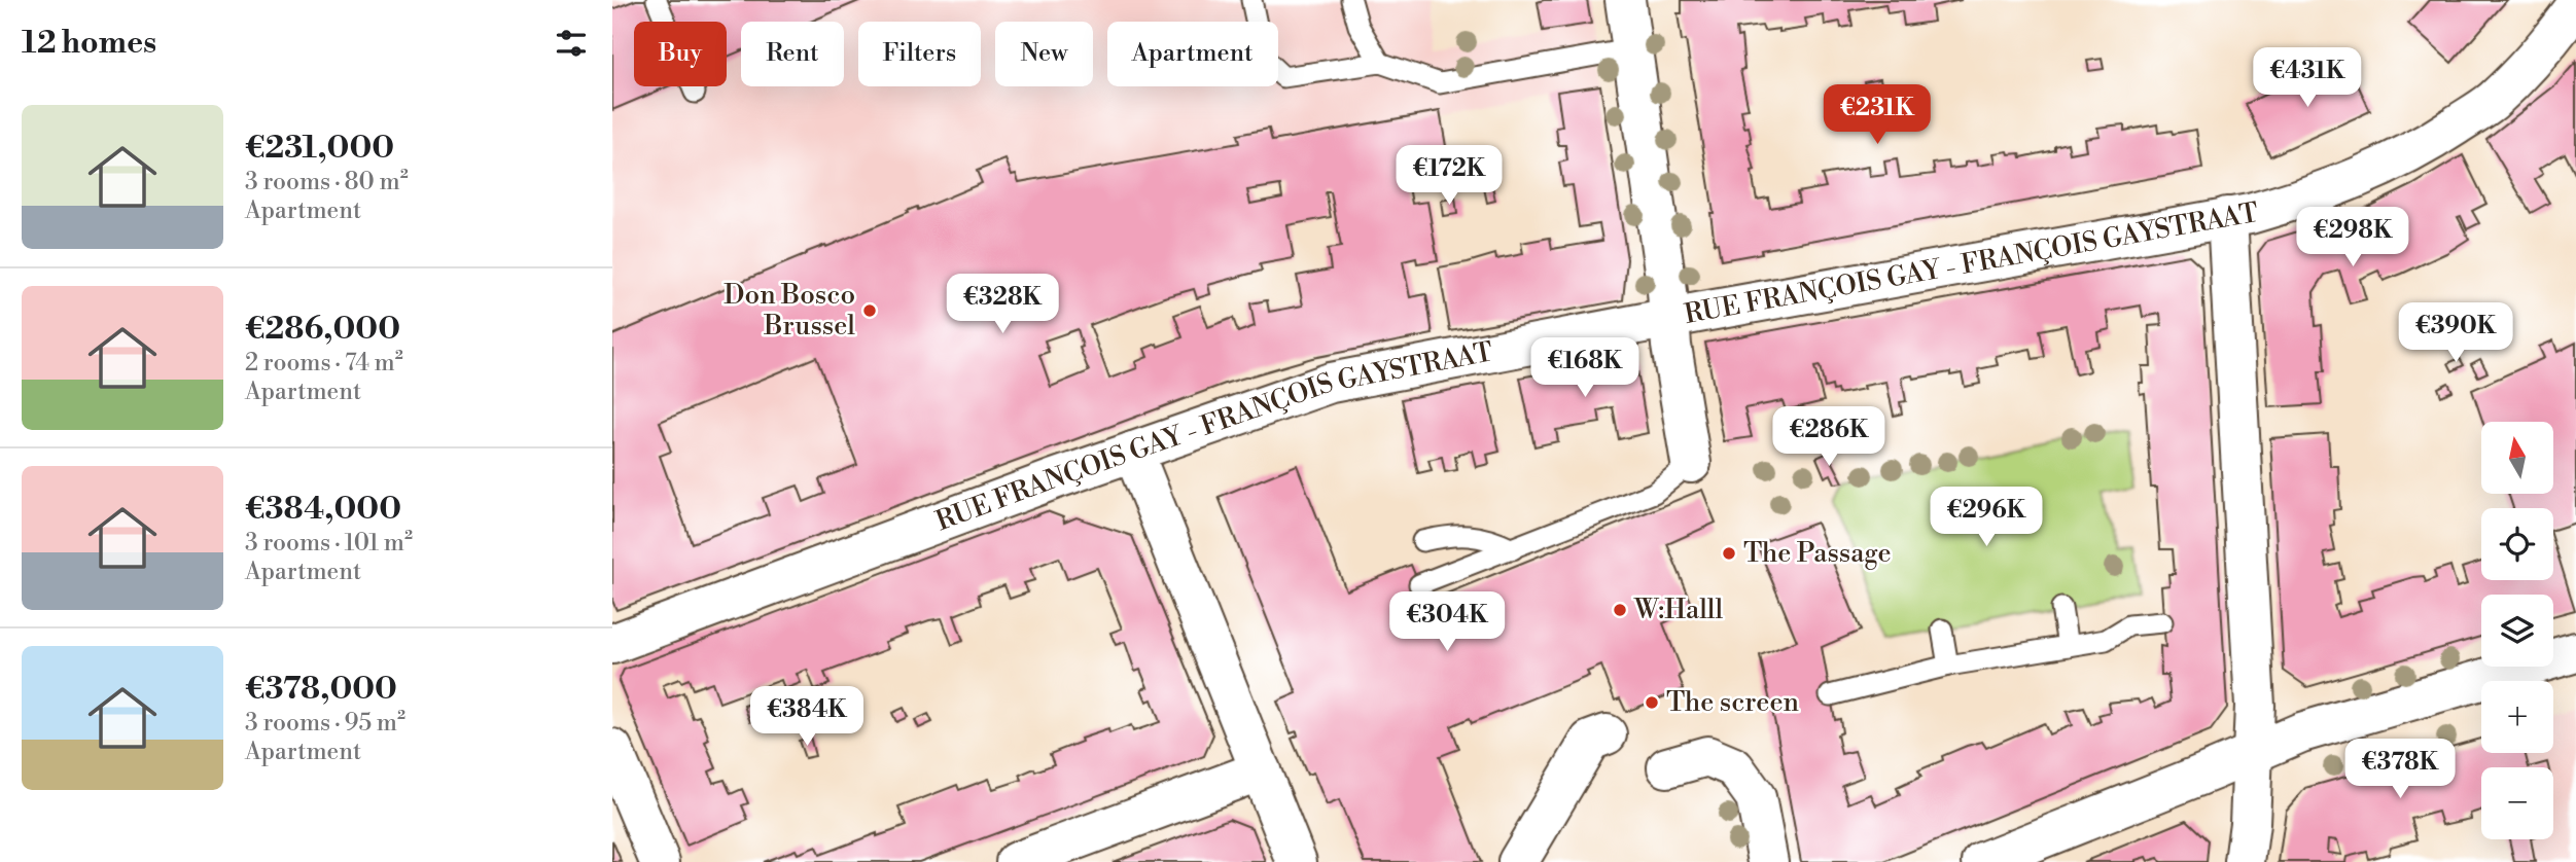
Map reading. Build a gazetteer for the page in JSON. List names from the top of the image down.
{
  "streets": {
    "street": ["RUE FRANÇOIS GAY - FRANÇOIS GAYSTRAAT"]
  },
  "places": [
    "Don Bosco Brussel",
    "The Passage",
    "W:Halll",
    "The screen"
  ],
  "north": "top",
  "page": {
    "heading": "12 homes",
    "chip": [
      "Buy",
      "Rent",
      "Filters",
      "New",
      "Apartment"
    ],
    "price": [
      "€431K",
      "€231K",
      "€172K",
      "€298K",
      "€328K",
      "€390K",
      "€168K",
      "€286K",
      "€296K",
      "€304K",
      "€384K",
      "€378K"
    ],
    "list": [
      {
        "name": "€231,000",
        "note": "3 rooms · 80 m² · Apartment"
      },
      {
        "name": "€286,000",
        "note": "2 rooms · 74 m² · Apartment"
      },
      {
        "name": "€384,000",
        "note": "3 rooms · 101 m² · Apartment"
      },
      {
        "name": "€378,000",
        "note": "3 rooms · 95 m² · Apartment"
      }
    ],
    "map_buttons": ["+", "−"]
  }
}
